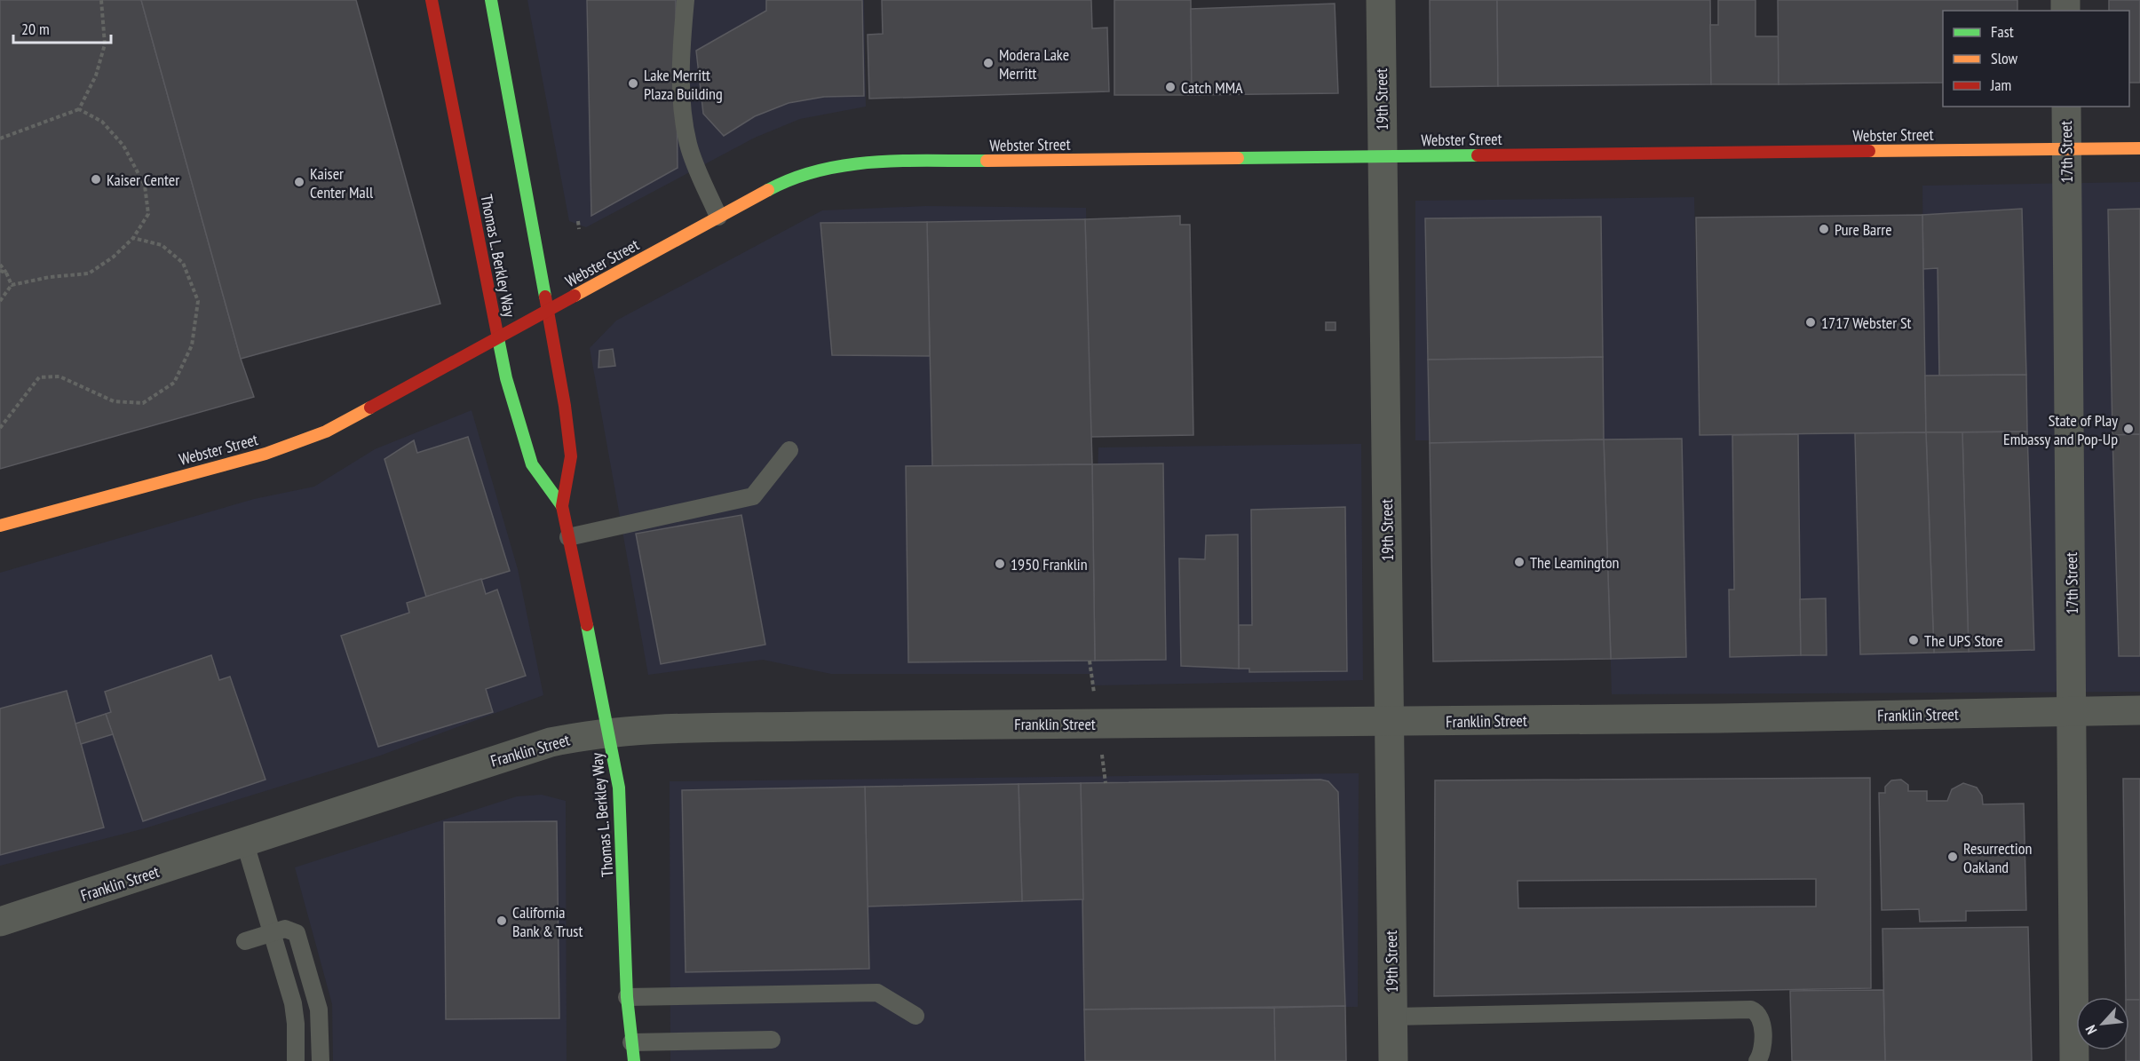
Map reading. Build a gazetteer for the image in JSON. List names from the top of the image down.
{
  "streets": {
    "street": [
      "19th Street",
      "Webster Street",
      "17th Street",
      "Thomas L. Berkley Way",
      "Franklin Street"
    ]
  },
  "crossings": [
    ["19th Street", "Webster Street"],
    ["19th Street", "Franklin Street"],
    ["Webster Street", "17th Street"],
    ["Webster Street", "Thomas L. Berkley Way"],
    ["17th Street", "Franklin Street"],
    ["Thomas L. Berkley Way", "Franklin Street"]
  ],
  "places": [
    "Modera Lake Merritt",
    "Lake Merritt Plaza Building",
    "Catch MMA",
    "Kaiser Center",
    "Kaiser Center Mall",
    "Pure Barre",
    "1717 Webster St",
    "State of Play Embassy and Pop-Up",
    "The Leamington",
    "1950 Franklin",
    "The UPS Store",
    "Resurrection Oakland",
    "California Bank & Trust"
  ],
  "legend": ["Fast", "Slow", "Jam"],
  "scale_bar": "20 m",
  "north": "bottom left"
}
